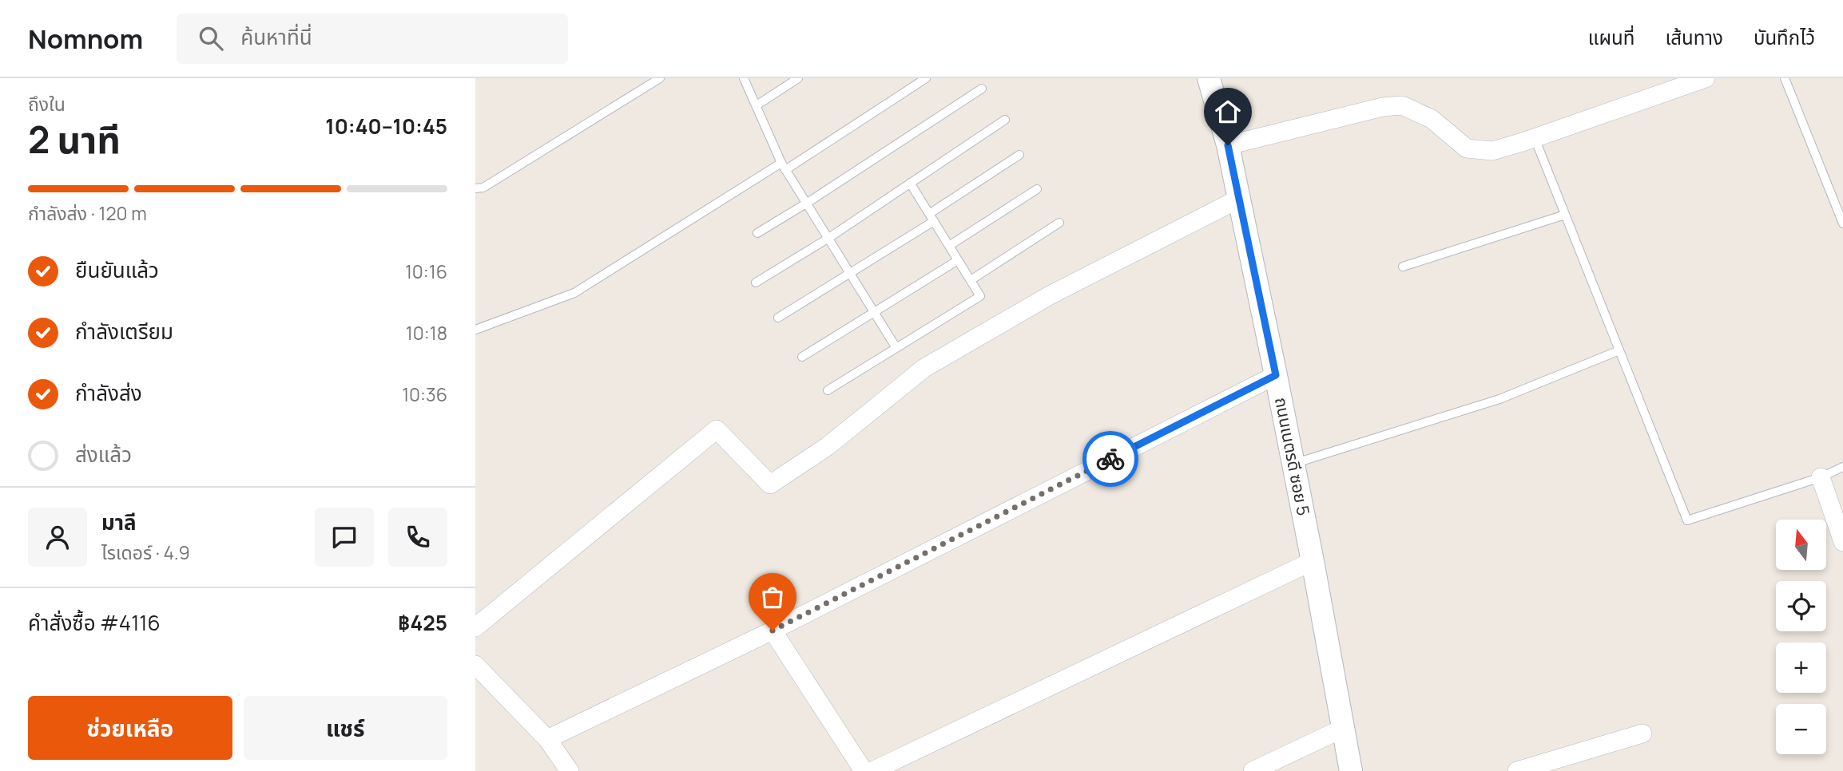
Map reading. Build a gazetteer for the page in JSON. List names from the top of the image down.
{
  "streets": {
    "street": ["ถนนเนตรดี ซอย 5"]
  },
  "north": "top",
  "page": {
    "header": "Nomnom",
    "search": "ค้นหาที่นี่",
    "nav": ["แผนที่", "เส้นทาง", "บันทึกไว้"],
    "heading": ["2 นาที", "ถึงใน", "10:40–10:45"],
    "panel": [
      "มาลี",
      "ไรเดอร์ · 4.9",
      "คำสั่งซื้อ #4116",
      "฿425"
    ],
    "bar": "กำลังส่ง · 120 m",
    "list": [
      ["ยืนยันแล้ว", "10:16"],
      ["กำลังเตรียม", "10:18"],
      ["กำลังส่ง", "10:36"],
      "ส่งแล้ว"
    ],
    "map_buttons": ["+", "−"],
    "buttons": ["ช่วยเหลือ", "แชร์"]
  }
}
